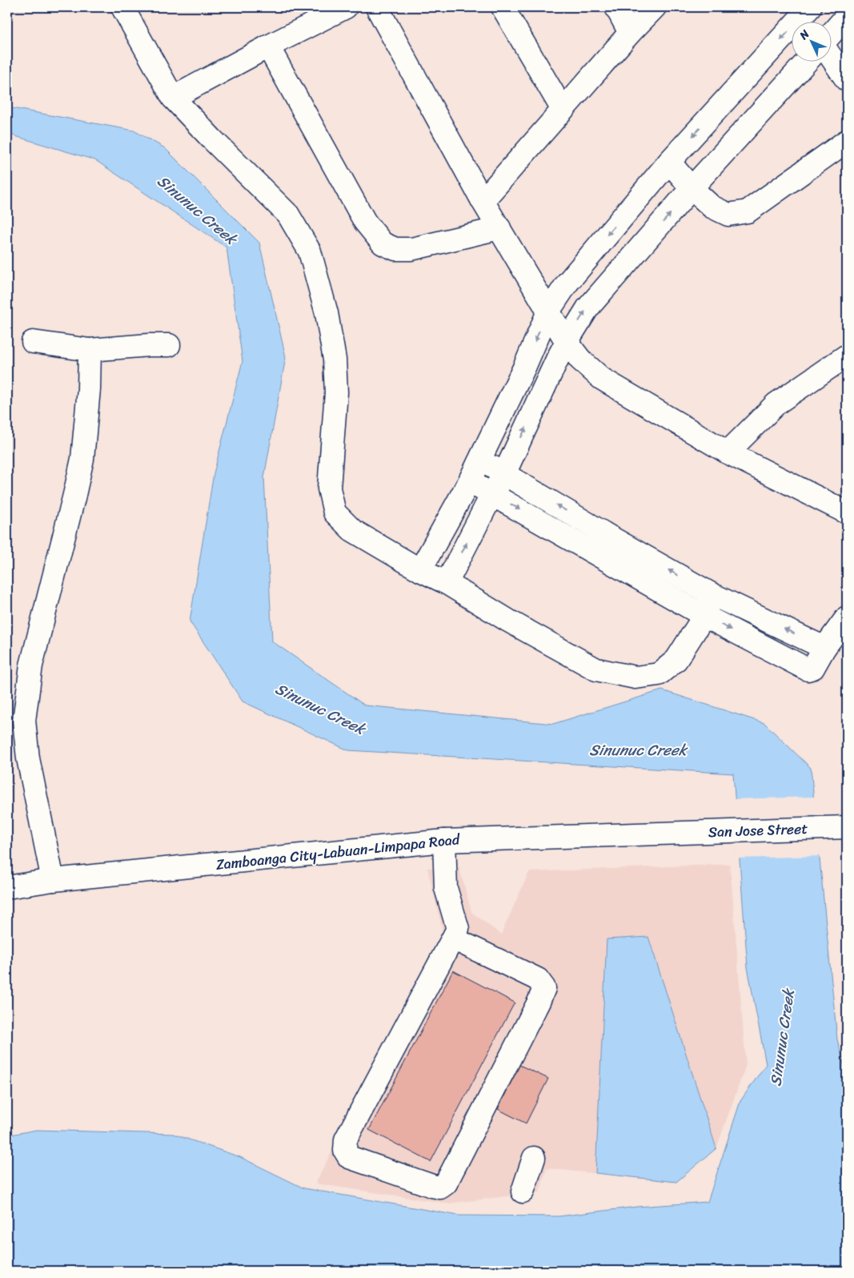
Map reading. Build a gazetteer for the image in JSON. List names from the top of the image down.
{
  "streets": {
    "street": ["San Jose Street", "Zamboanga City-Labuan-Limpapa Road"]
  },
  "crossings": [
    ["San Jose Street", "Zamboanga City-Labuan-Limpapa Road"]
  ],
  "water": ["Sinunuc Creek"],
  "north": "top left"
}
